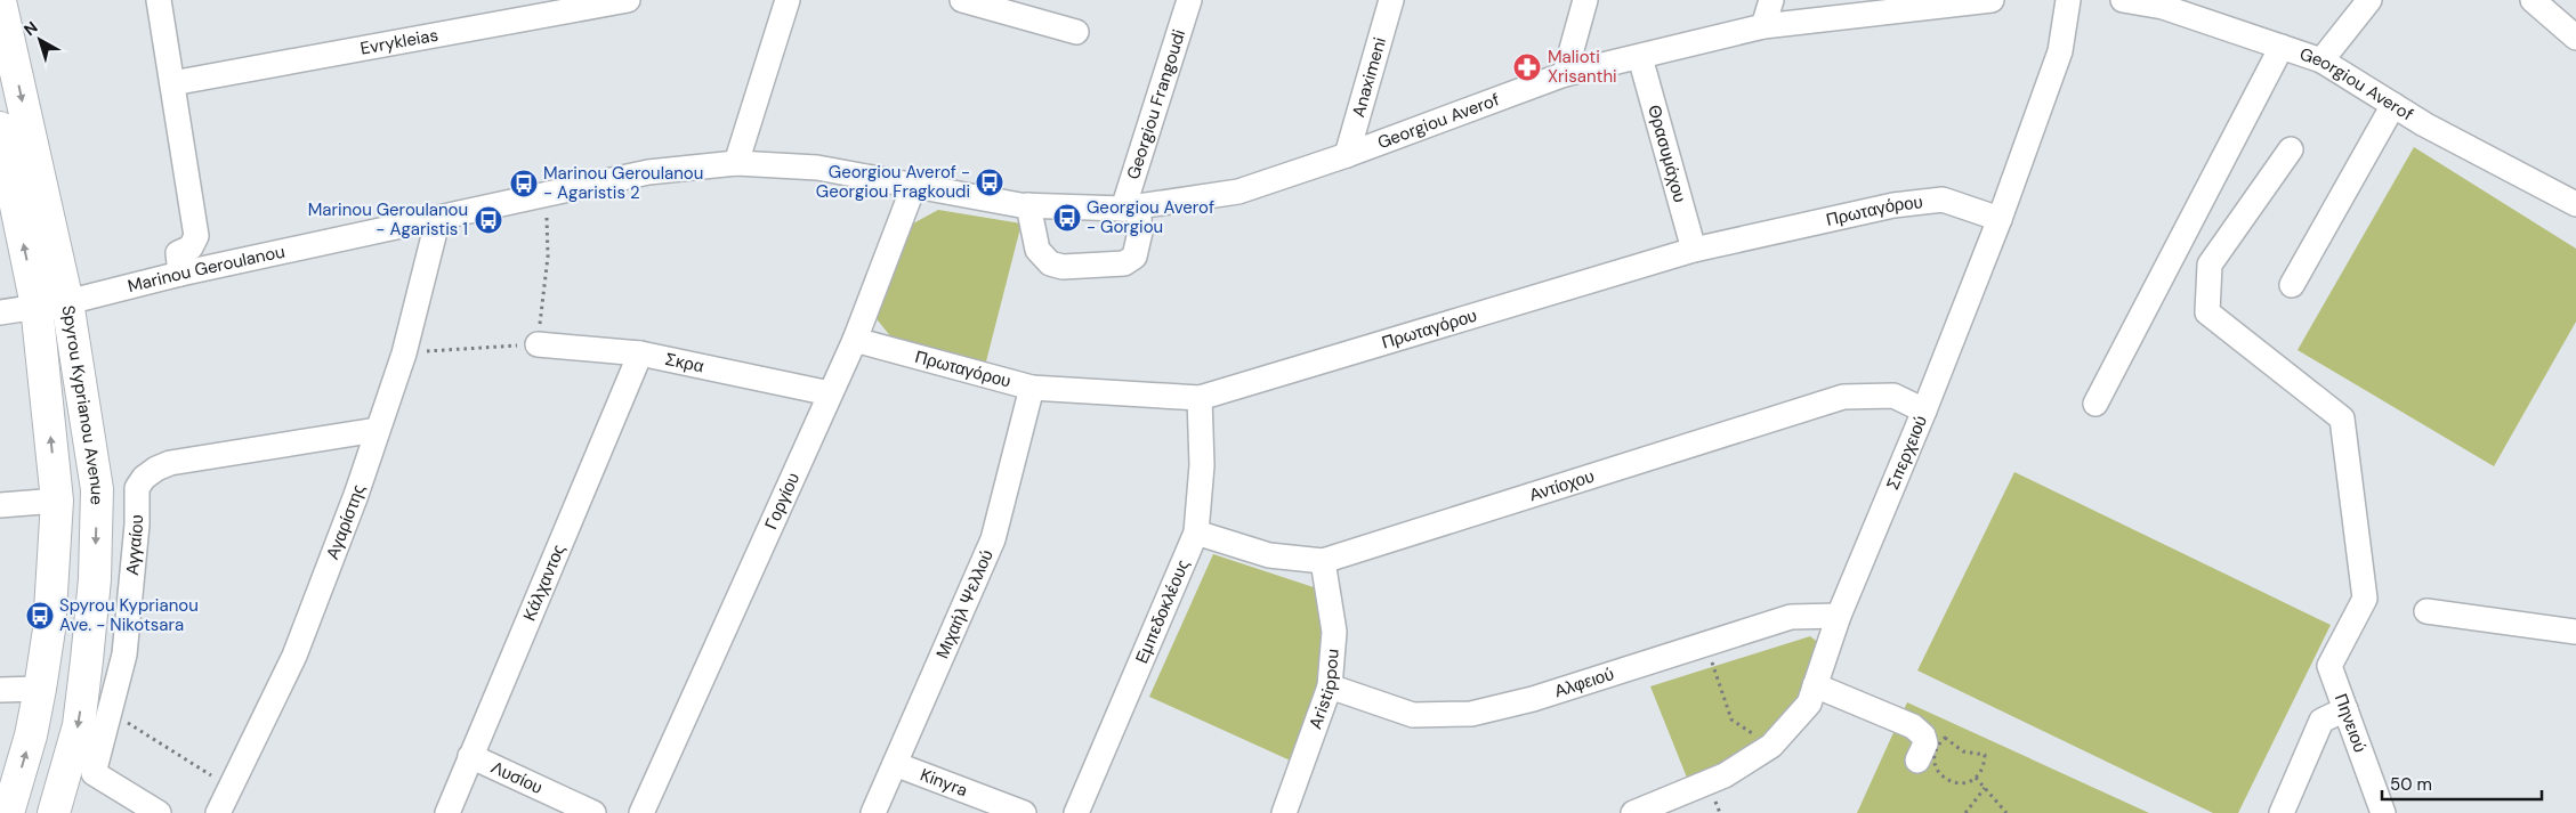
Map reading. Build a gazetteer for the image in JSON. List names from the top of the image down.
{
  "streets": {
    "main road": ["Spyrou Kyprianou Avenue"],
    "street": [
      "Evrykleias",
      "Anaximeni",
      "Georgiou Averof",
      "Georgiou Frangoudi",
      "Θρασυμάχου",
      "Πρωταγόρου",
      "Marinou Geroulanou",
      "Σκρα",
      "Σπερχειού",
      "Αντίοχου",
      "Γοργίου",
      "Αγαρίστης",
      "Αγγαίου",
      "Κάλχαντος",
      "Μιχαήλ Ψελλού",
      "Εμπεδοκλέους",
      "Αλφειού",
      "Aristippou",
      "Πηνειού",
      "Λυσίου",
      "Kinyra"
    ]
  },
  "crossings": [
    ["Anaximeni", "Georgiou Averof"],
    ["Georgiou Averof", "Georgiou Frangoudi"],
    ["Georgiou Averof", "Θρασυμάχου"],
    ["Georgiou Averof", "Marinou Geroulanou"],
    ["Θρασυμάχου", "Πρωταγόρου"],
    ["Πρωταγόρου", "Σπερχειού"],
    ["Πρωταγόρου", "Γοργίου"],
    ["Πρωταγόρου", "Μιχαήλ Ψελλού"],
    ["Πρωταγόρου", "Εμπεδοκλέους"],
    ["Marinou Geroulanou", "Spyrou Kyprianou Avenue"],
    ["Marinou Geroulanou", "Γοργίου"],
    ["Marinou Geroulanou", "Αγαρίστης"],
    ["Σκρα", "Γοργίου"],
    ["Σκρα", "Κάλχαντος"],
    ["Σπερχειού", "Αντίοχου"],
    ["Σπερχειού", "Αλφειού"],
    ["Αντίοχου", "Εμπεδοκλέους"],
    ["Αντίοχου", "Aristippou"],
    ["Αγαρίστης", "Αγγαίου"],
    ["Κάλχαντος", "Λυσίου"],
    ["Μιχαήλ Ψελλού", "Kinyra"],
    ["Αλφειού", "Aristippou"]
  ],
  "places": {
    "pharmacy": ["Malioti Xrisanthi"],
    "bus stop": [
      "Georgiou Averof - Georgiou Fragkoudi",
      "Marinou Geroulanou - Agaristis 2",
      "Georgiou Averof - Gorgiou",
      "Marinou Geroulanou - Agaristis 1",
      "Spyrou Kyprianou Ave. - Nikotsara"
    ]
  },
  "scale_bar": "50 m",
  "north": "top left"
}
